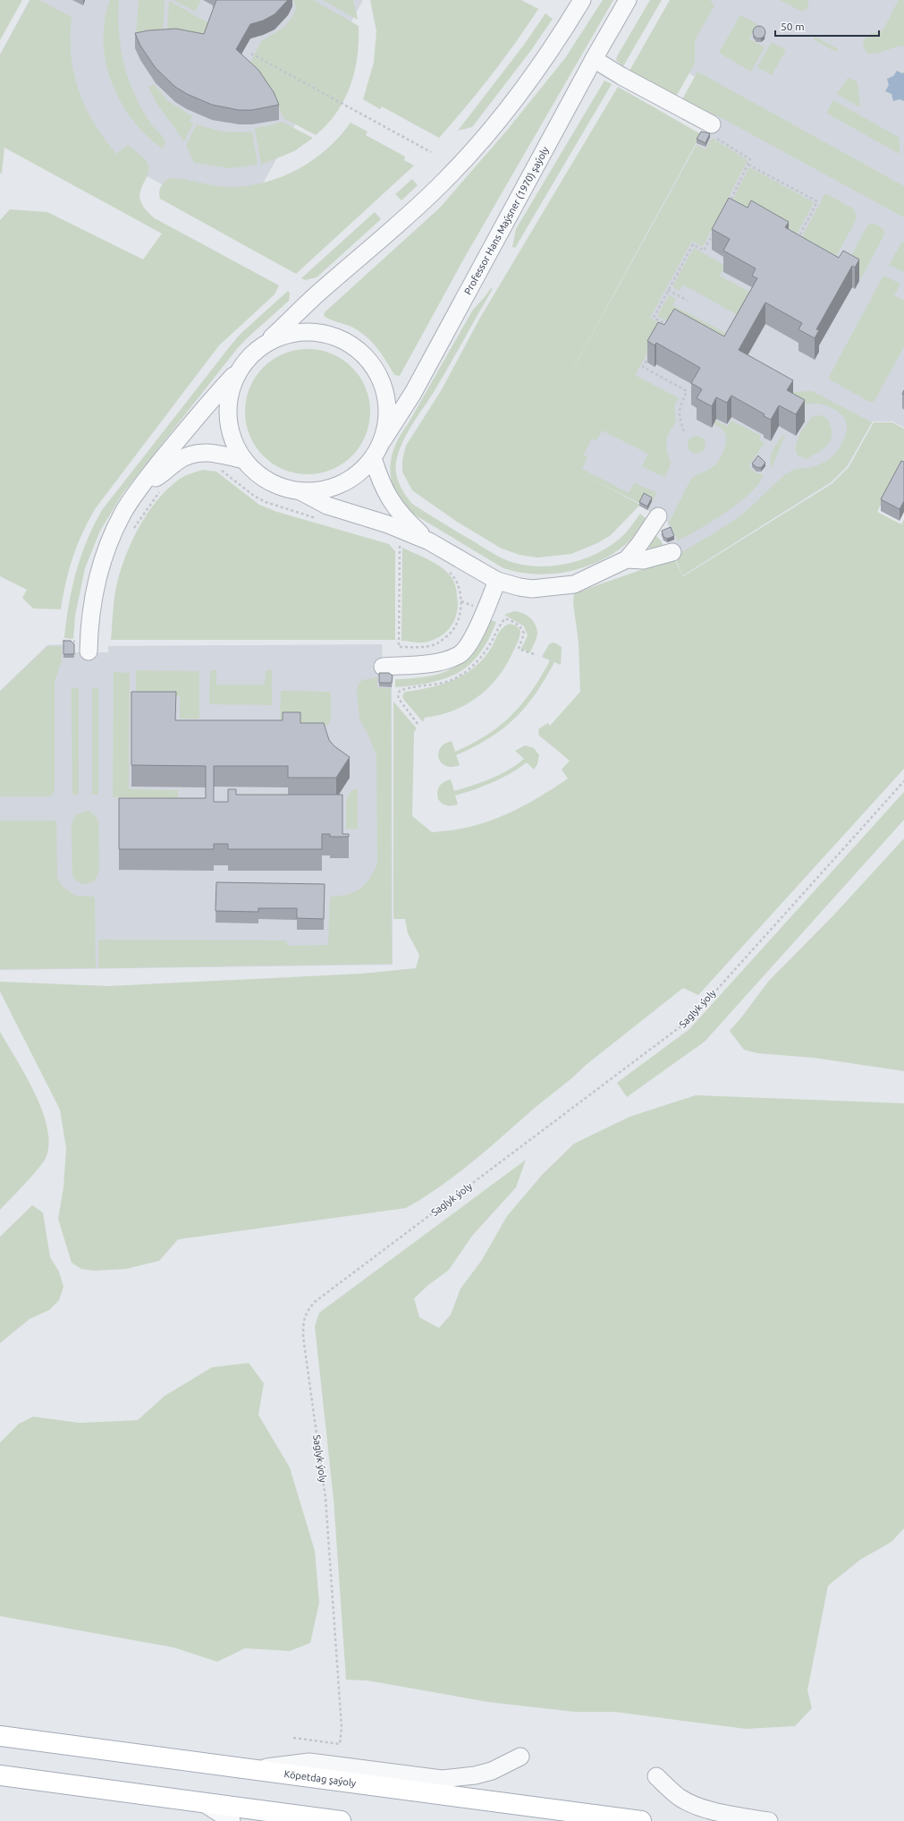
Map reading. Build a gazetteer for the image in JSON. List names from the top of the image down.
{
  "streets": {
    "main road": ["Köpetdag şaýoly"],
    "street": ["Professor Hans Maýsner (1970) şaýoly"],
    "path": ["Saglyk ýoly"]
  },
  "scale_bar": "50 m"
}
